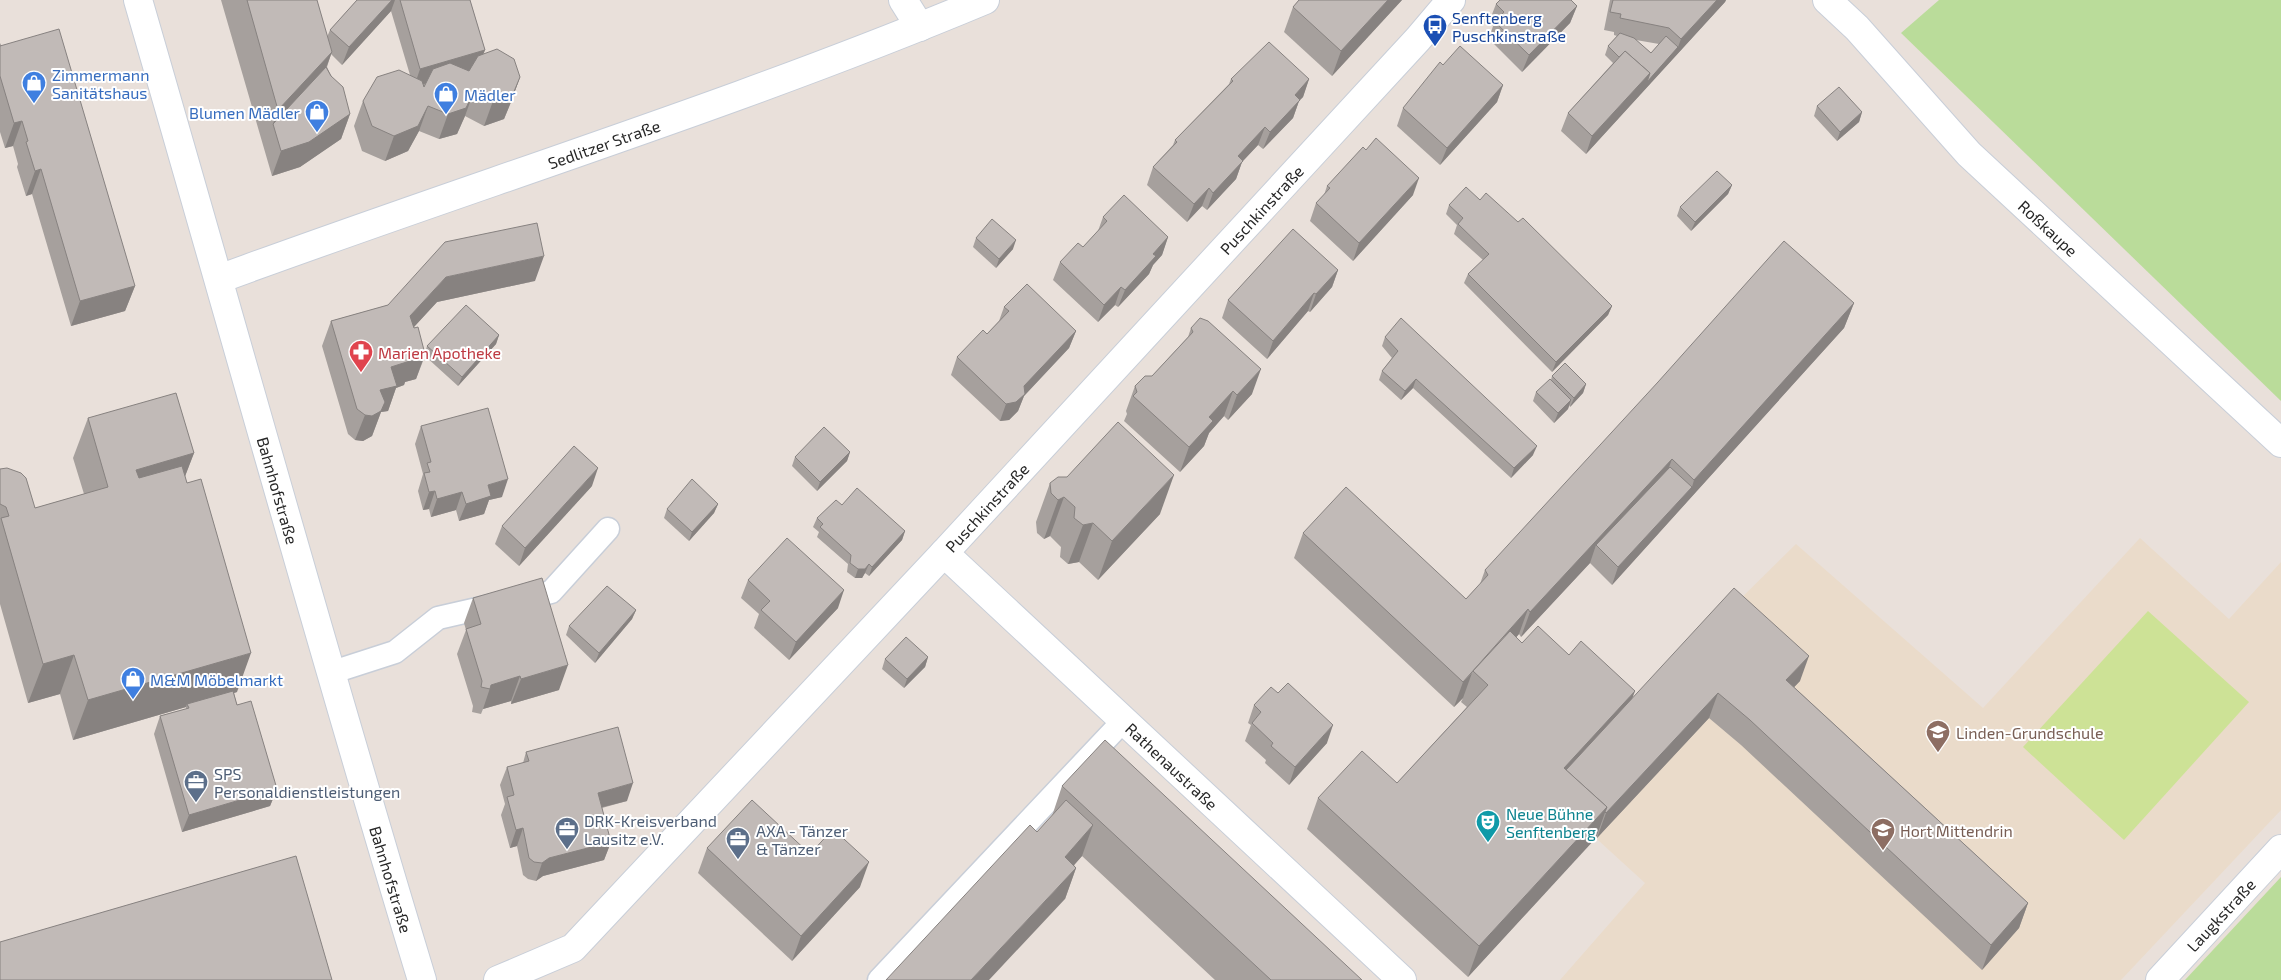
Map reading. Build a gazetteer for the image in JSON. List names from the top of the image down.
{
  "streets": {
    "street": [
      "Sedlitzer Straße",
      "Puschkinstraße",
      "Roßkaupe",
      "Bahnhofstraße",
      "Rathenaustraße",
      "Laugkstraße"
    ]
  },
  "crossings": [
    ["Sedlitzer Straße", "Bahnhofstraße"],
    ["Puschkinstraße", "Rathenaustraße"]
  ],
  "places": {
    "bus stop": ["Senftenberg Puschkinstraße"],
    "shop": [
      "Zimmermann Sanitätshaus",
      "Mädler",
      "Blumen Mädler",
      "M&M Möbelmarkt"
    ],
    "pharmacy": ["Marien Apotheke"],
    "school or university": ["Linden-Grundschule", "Hort Mittendrin"],
    "office": ["SPS Personaldienstleistungen", "DRK-Kreisverband Lausitz e.V.", "AXA - Tänzer & Tänzer"],
    "theatre": ["Neue Bühne Senftenberg"]
  }
}
